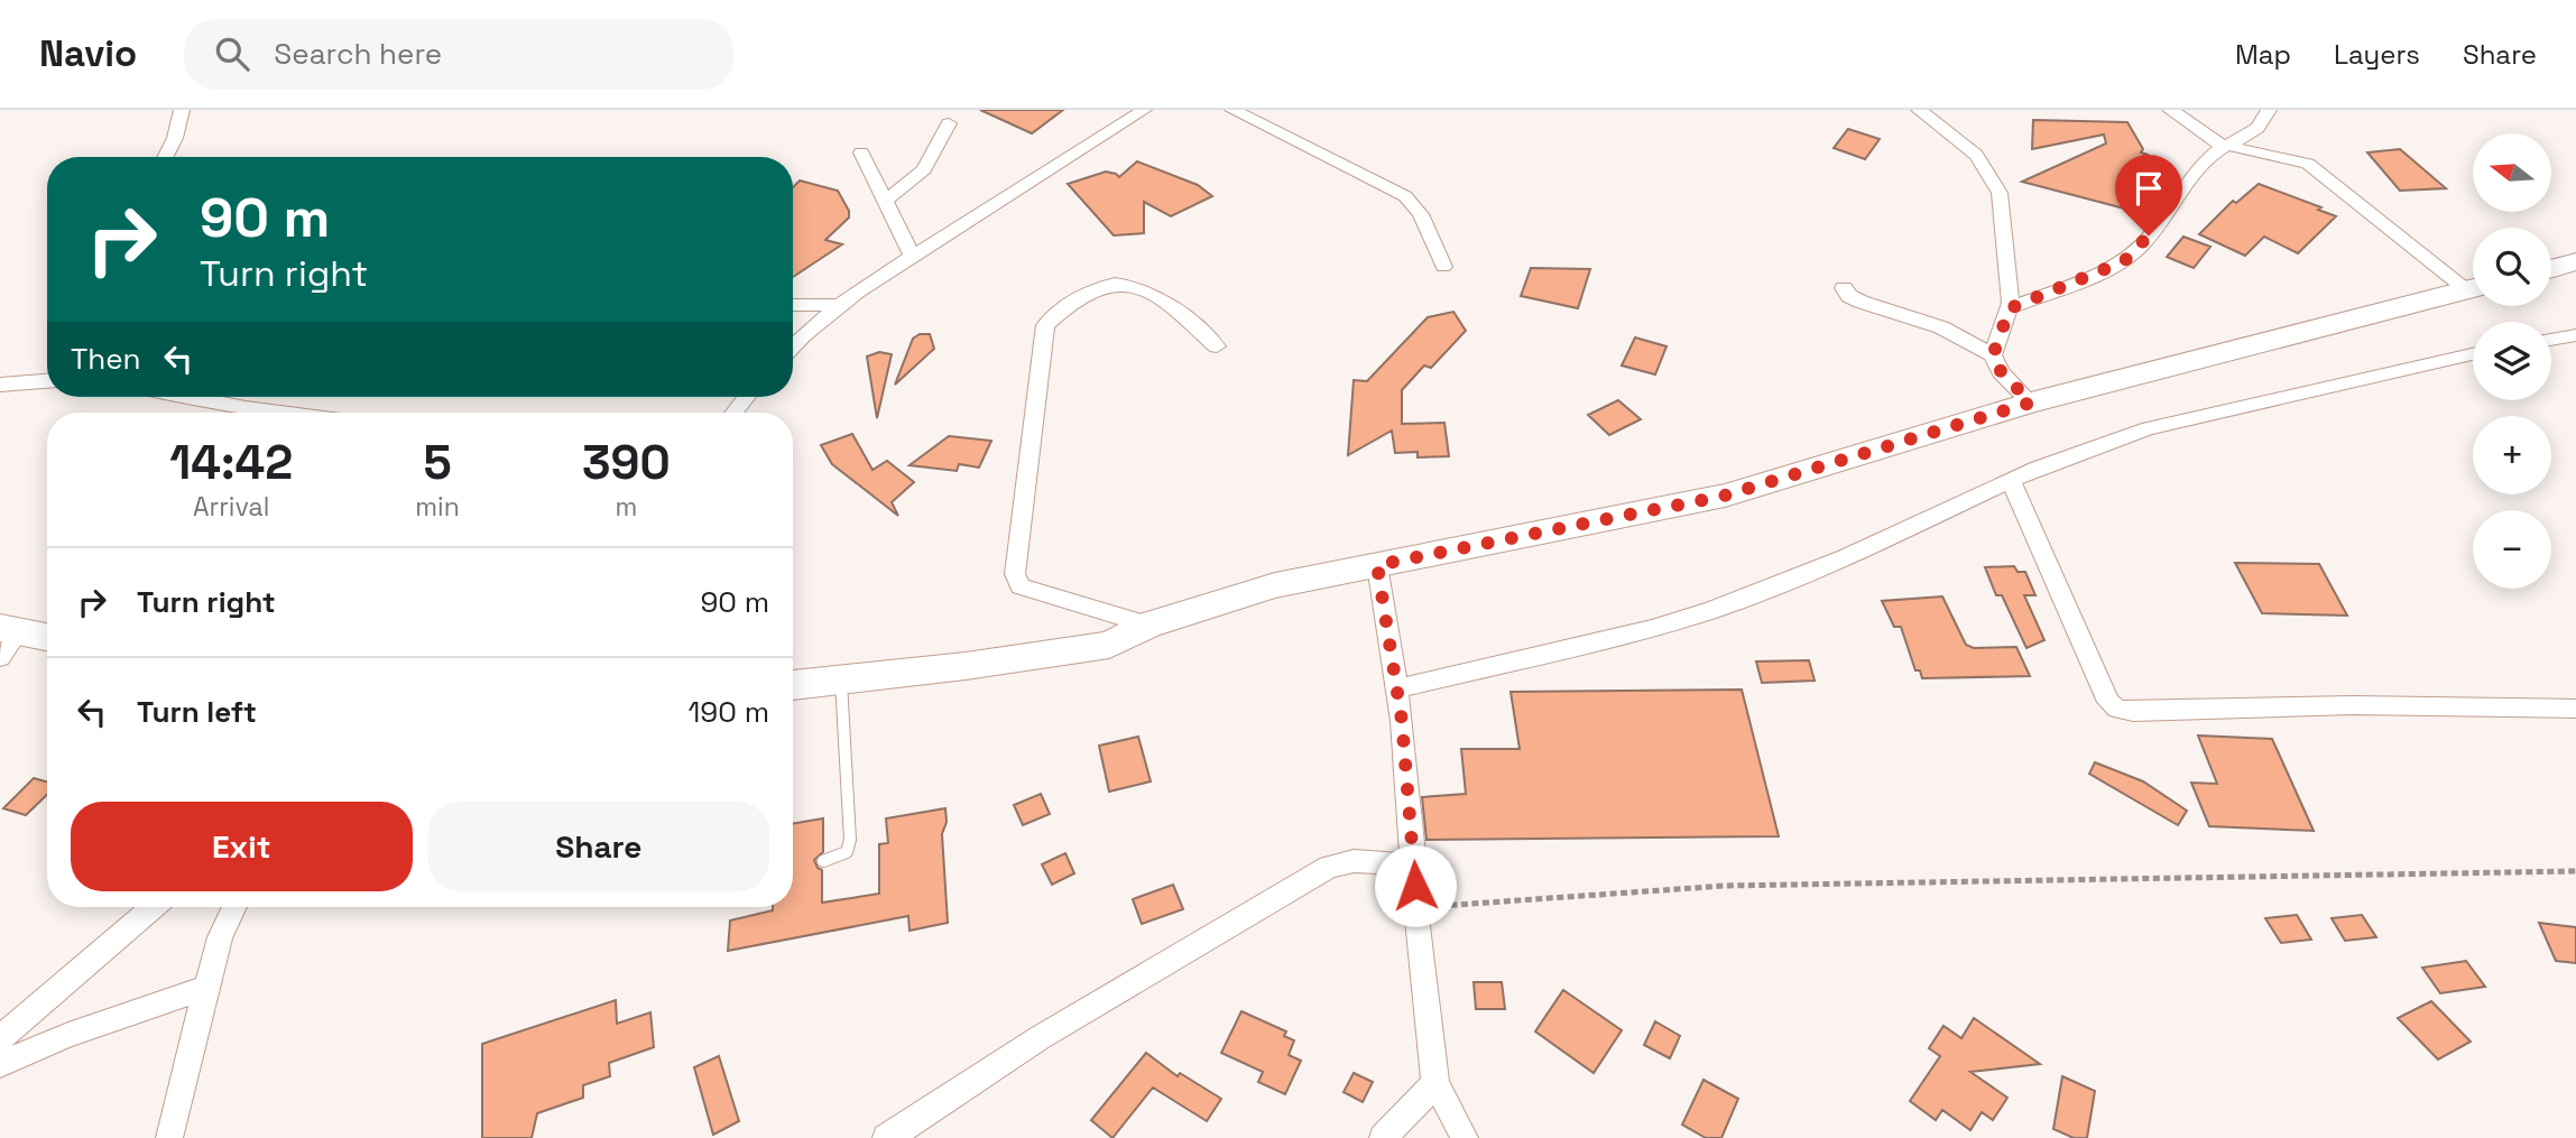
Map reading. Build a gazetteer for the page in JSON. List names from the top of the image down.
{
  "north": "left",
  "page": {
    "header": "Navio",
    "search": "Search here",
    "nav": ["Map", "Layers", "Share"],
    "map_buttons": ["+", "−"],
    "turn": ["90 m", "Turn right"],
    "then": "Then",
    "eta": [
      "14:42",
      "Arrival",
      "5",
      "min",
      "390",
      "m"
    ],
    "list": [
      {
        "name": "Turn right",
        "value": "90 m"
      },
      {
        "name": "Turn left",
        "value": "190 m"
      }
    ],
    "buttons": ["Exit", "Share"]
  }
}
